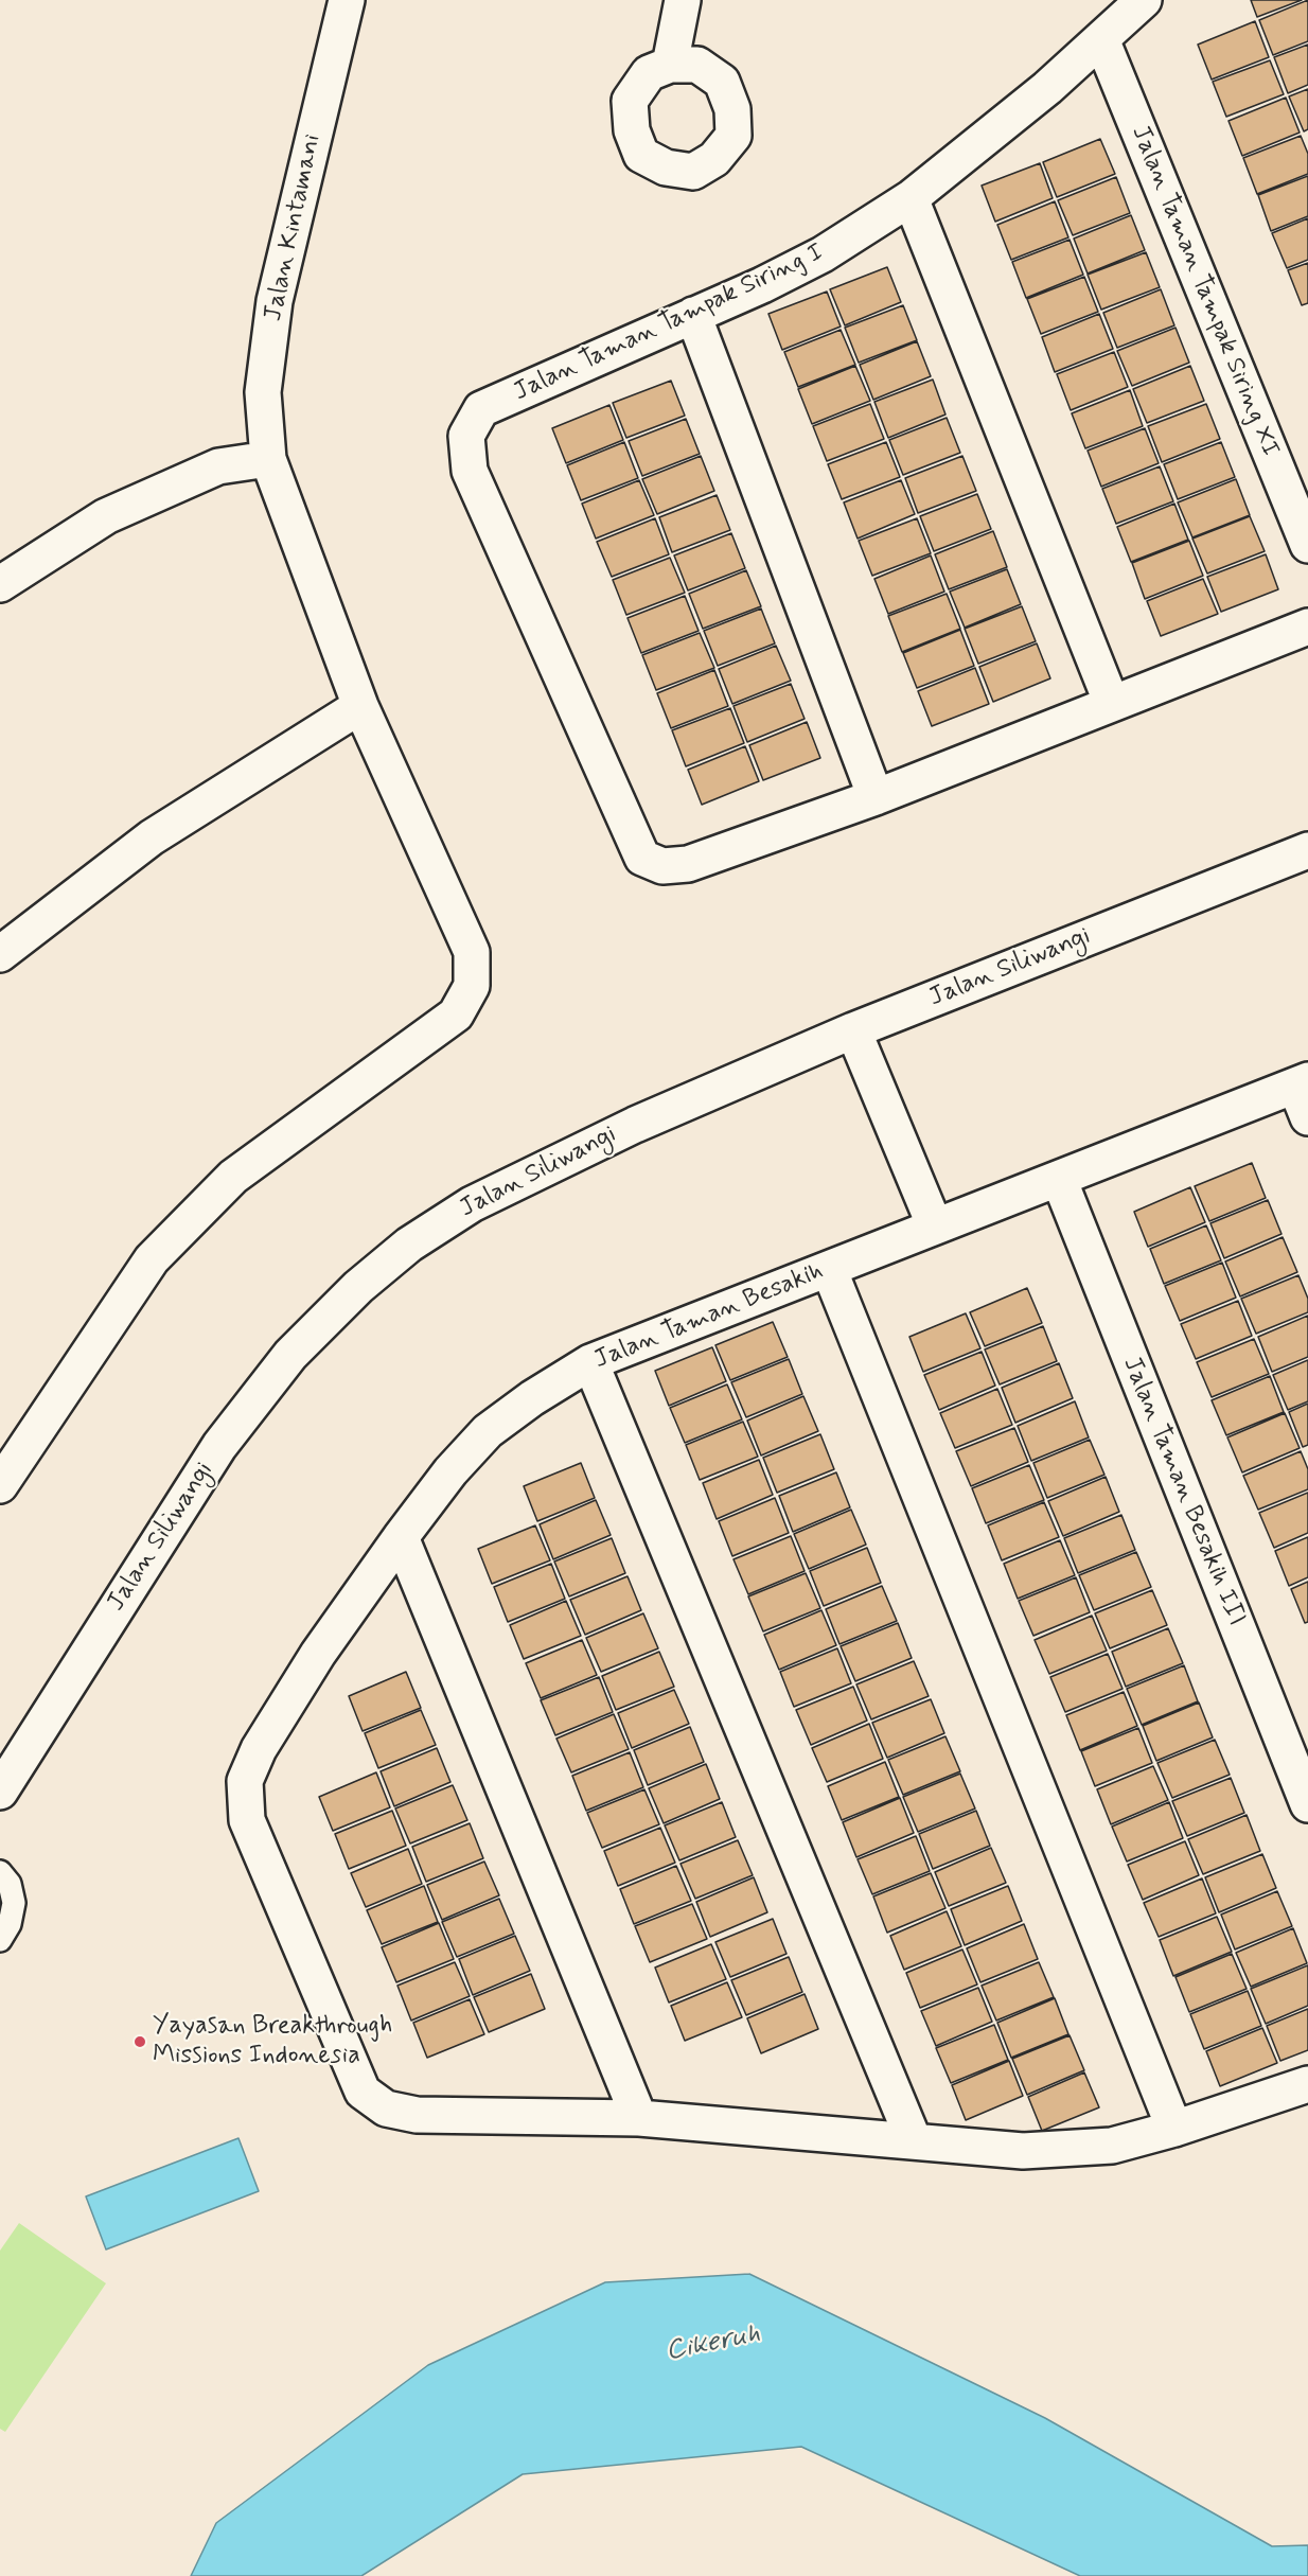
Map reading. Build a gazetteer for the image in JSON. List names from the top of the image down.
{
  "streets": {
    "street": [
      "Jalan Kintamani",
      "Jalan Taman Tampak Siring XI",
      "Jalan Taman Tampak Siring I",
      "Jalan Siliwangi",
      "Jalan Taman Besakih",
      "Jalan Taman Besakih III"
    ]
  },
  "crossings": [
    ["Jalan Taman Tampak Siring XI", "Jalan Taman Tampak Siring I"],
    ["Jalan Taman Besakih", "Jalan Taman Besakih III"]
  ],
  "water": ["Cikeruh"],
  "places": ["Yayasan Breakthrough Missions Indonesia"]
}
